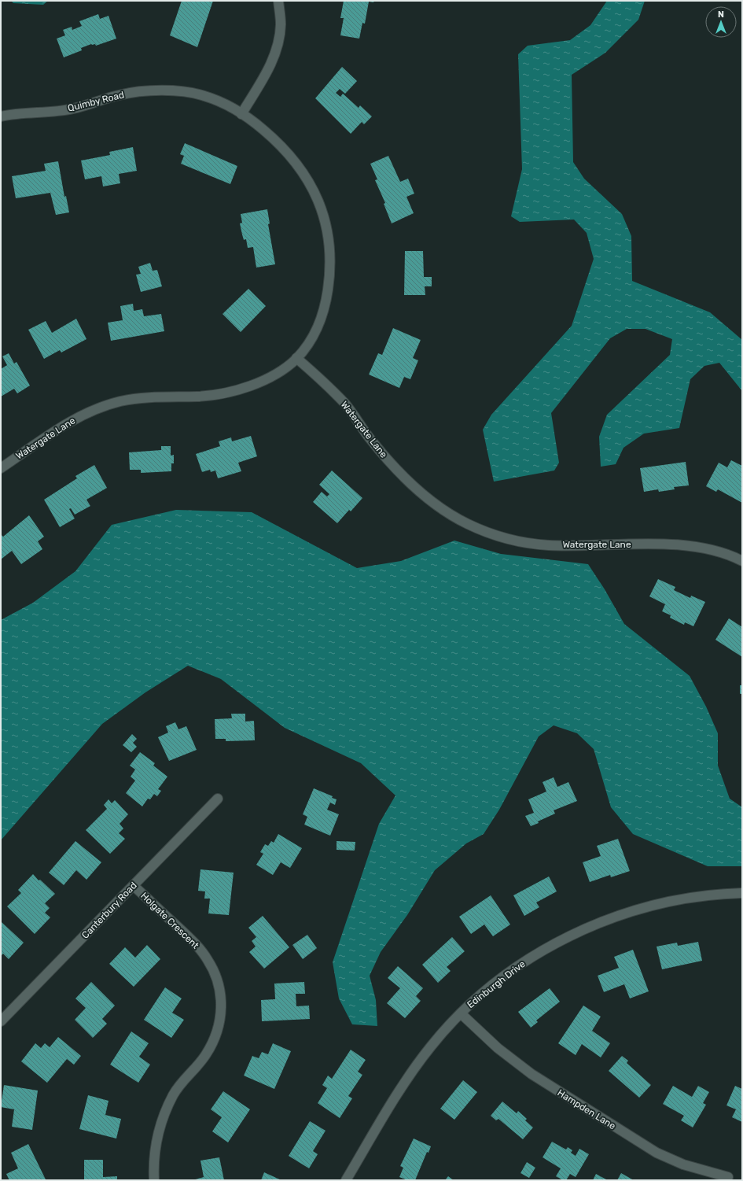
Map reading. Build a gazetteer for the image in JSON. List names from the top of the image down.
{
  "streets": {
    "street": [
      "Quimby Road",
      "Watergate Lane",
      "Canterbury Road",
      "Holgate Crescent",
      "Edinburgh Drive",
      "Hampden Lane"
    ]
  },
  "crossings": [
    ["Quimby Road", "Watergate Lane"],
    ["Canterbury Road", "Holgate Crescent"],
    ["Edinburgh Drive", "Hampden Lane"]
  ],
  "north": "top"
}
